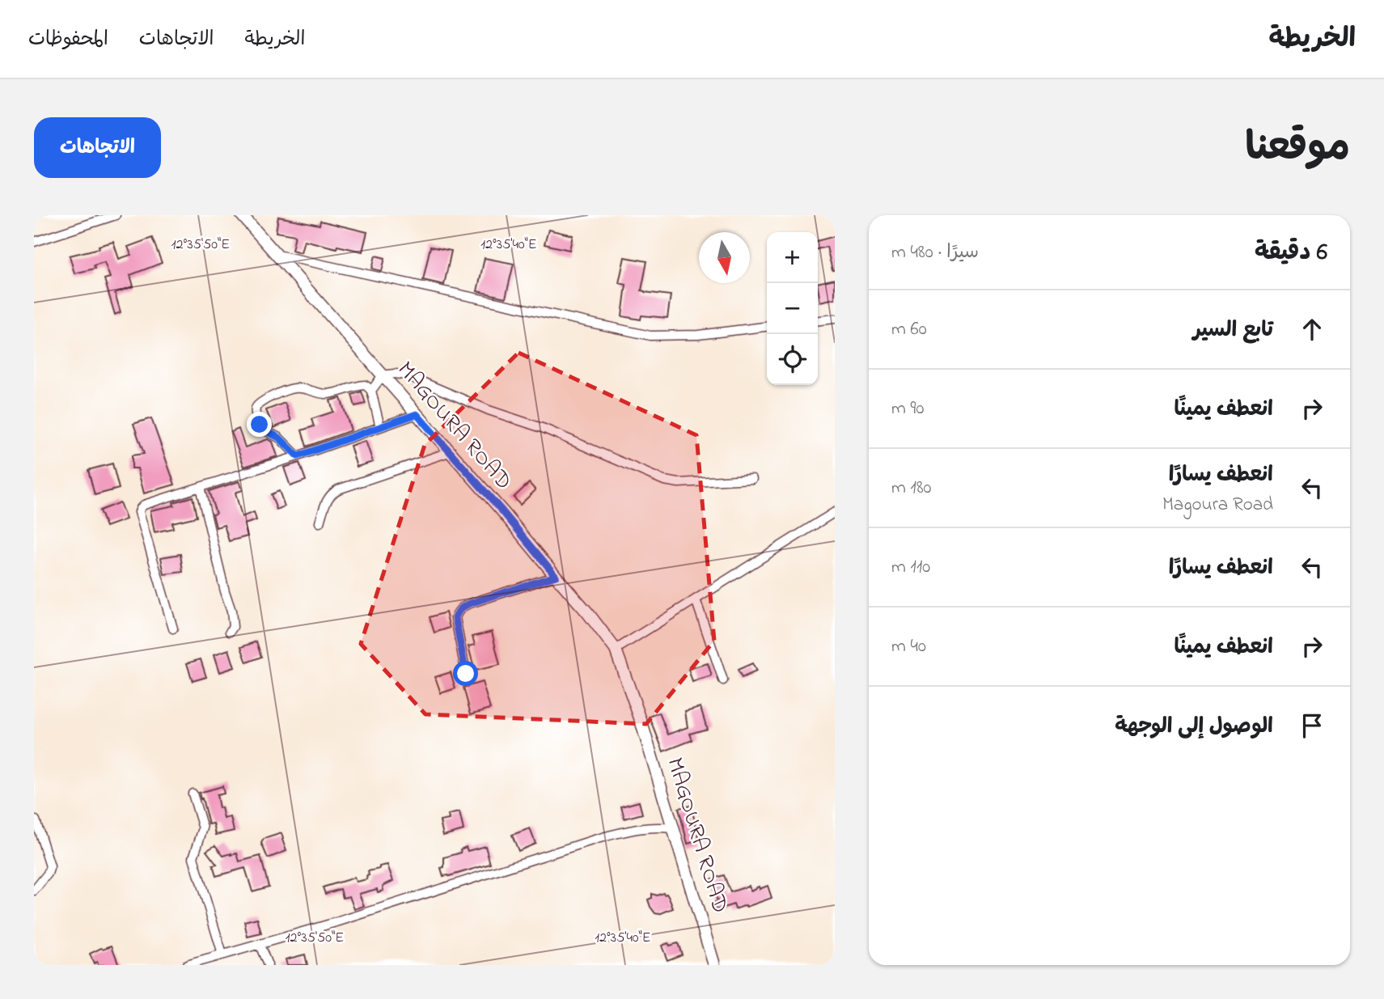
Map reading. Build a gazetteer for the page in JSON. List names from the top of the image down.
{
  "streets": {
    "street": ["MAGOURA ROAD"]
  },
  "north": "bottom",
  "page": {
    "header": "الخريطة",
    "nav": ["الخريطة", "الاتجاهات", "المحفوظات"],
    "title": "موقعنا",
    "buttons": "الاتجاهات",
    "heading": ["6 دقيقة", "سيرًا · 480 m"],
    "map_buttons": ["+", "−"],
    "list": [
      ["تابع السير", "60 m"],
      ["انعطف يمينًا", "90 m"],
      ["انعطف يسارًا", "Magoura Road", "180 m"],
      ["انعطف يسارًا", "110 m"],
      ["انعطف يمينًا", "40 m"],
      "الوصول إلى الوجهة"
    ]
  },
  "coordinates": ["12°35'50\"E", "12°35'40\"E"]
}
